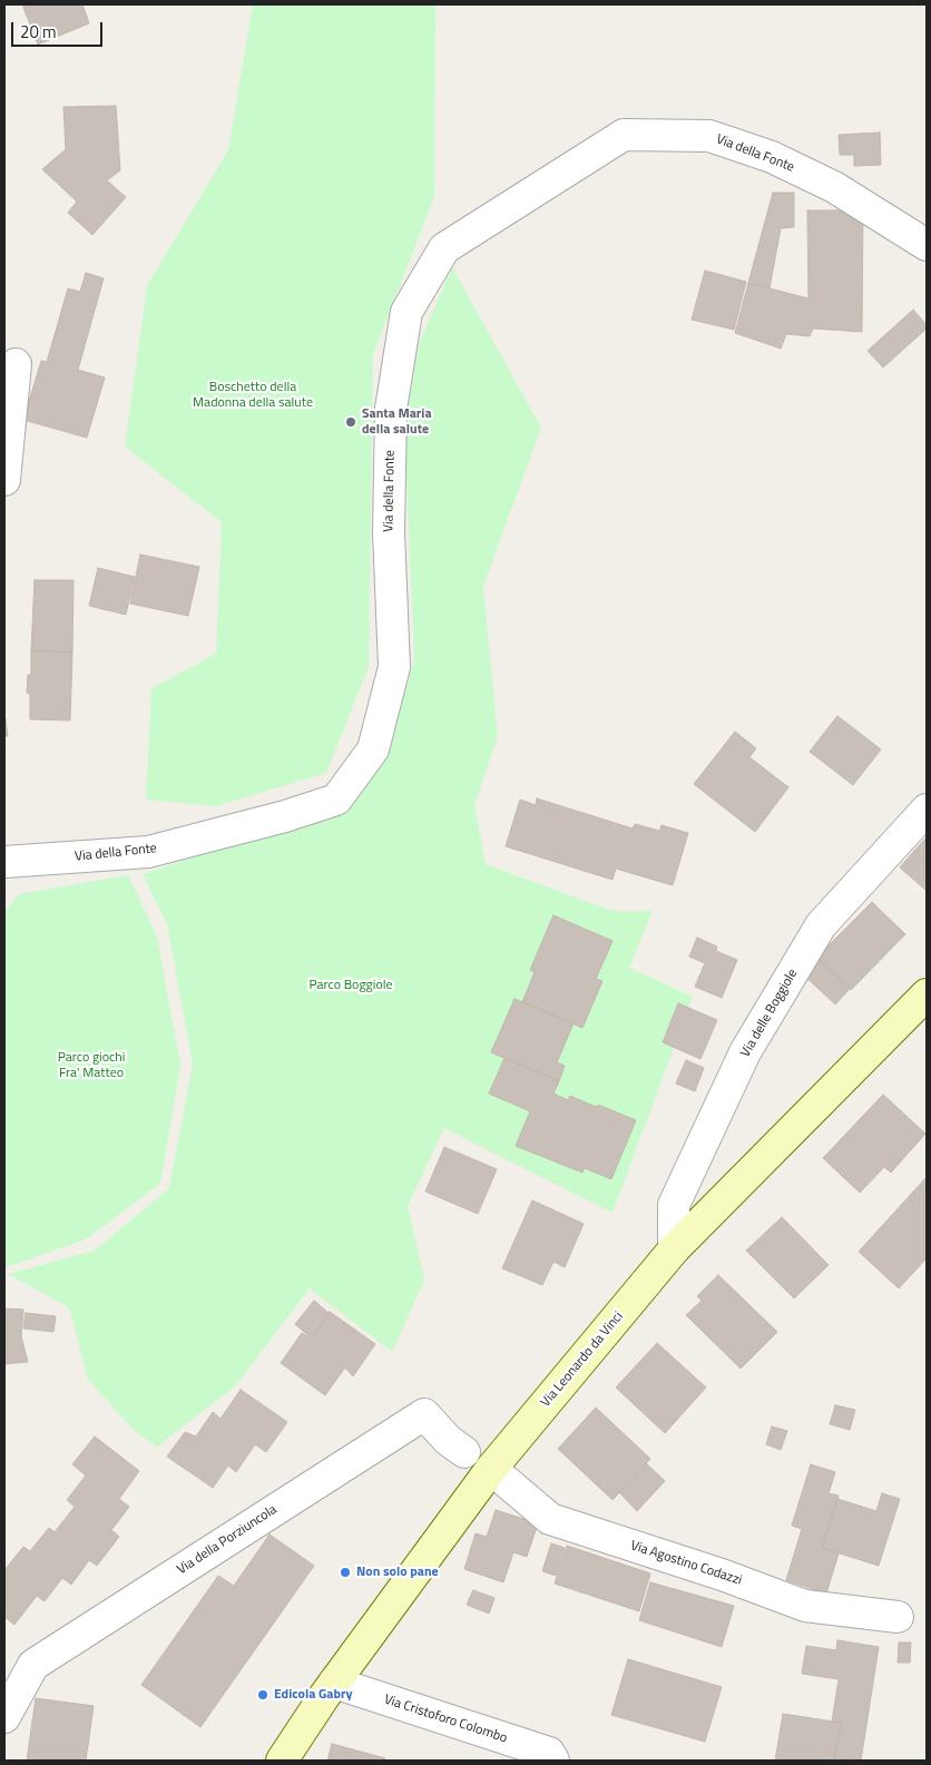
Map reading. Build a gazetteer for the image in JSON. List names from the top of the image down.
{
  "streets": {
    "street": [
      "Via della Fonte",
      "Via delle Boggiole",
      "Via Leonardo da Vinci",
      "Via della Porziuncola",
      "Via Agostino Codazzi",
      "Via Cristoforo Colombo"
    ]
  },
  "crossings": [
    ["Via delle Boggiole", "Via Leonardo da Vinci"],
    ["Via Leonardo da Vinci", "Via Agostino Codazzi"],
    ["Via Leonardo da Vinci", "Via Cristoforo Colombo"]
  ],
  "parks": ["Boschetto della Madonna della salute", "Parco Boggiole", "Parco giochi Fra' Matteo"],
  "places": ["Santa Maria della salute", "Non solo pane", "Edicola Gabry"],
  "scale_bar": "20 m"
}
